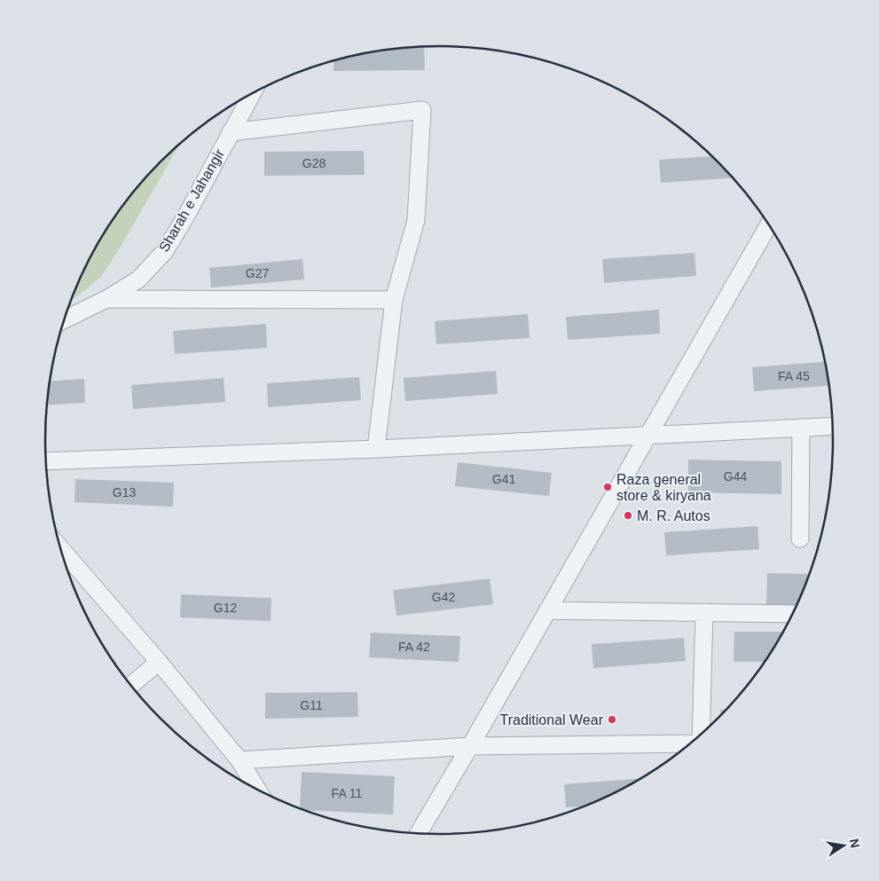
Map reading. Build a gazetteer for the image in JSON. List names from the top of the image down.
{
  "streets": {
    "street": ["Sharah e Jahangir"]
  },
  "places": ["Raza general store & kiryana", "M. R. Autos", "Traditional Wear"],
  "house_numbers": [
    "G28",
    "G27",
    "FA 45",
    "G44",
    "G41",
    "G13",
    "G42",
    "G12",
    "FA 42",
    "G11",
    "FA 11"
  ],
  "north": "right"
}
